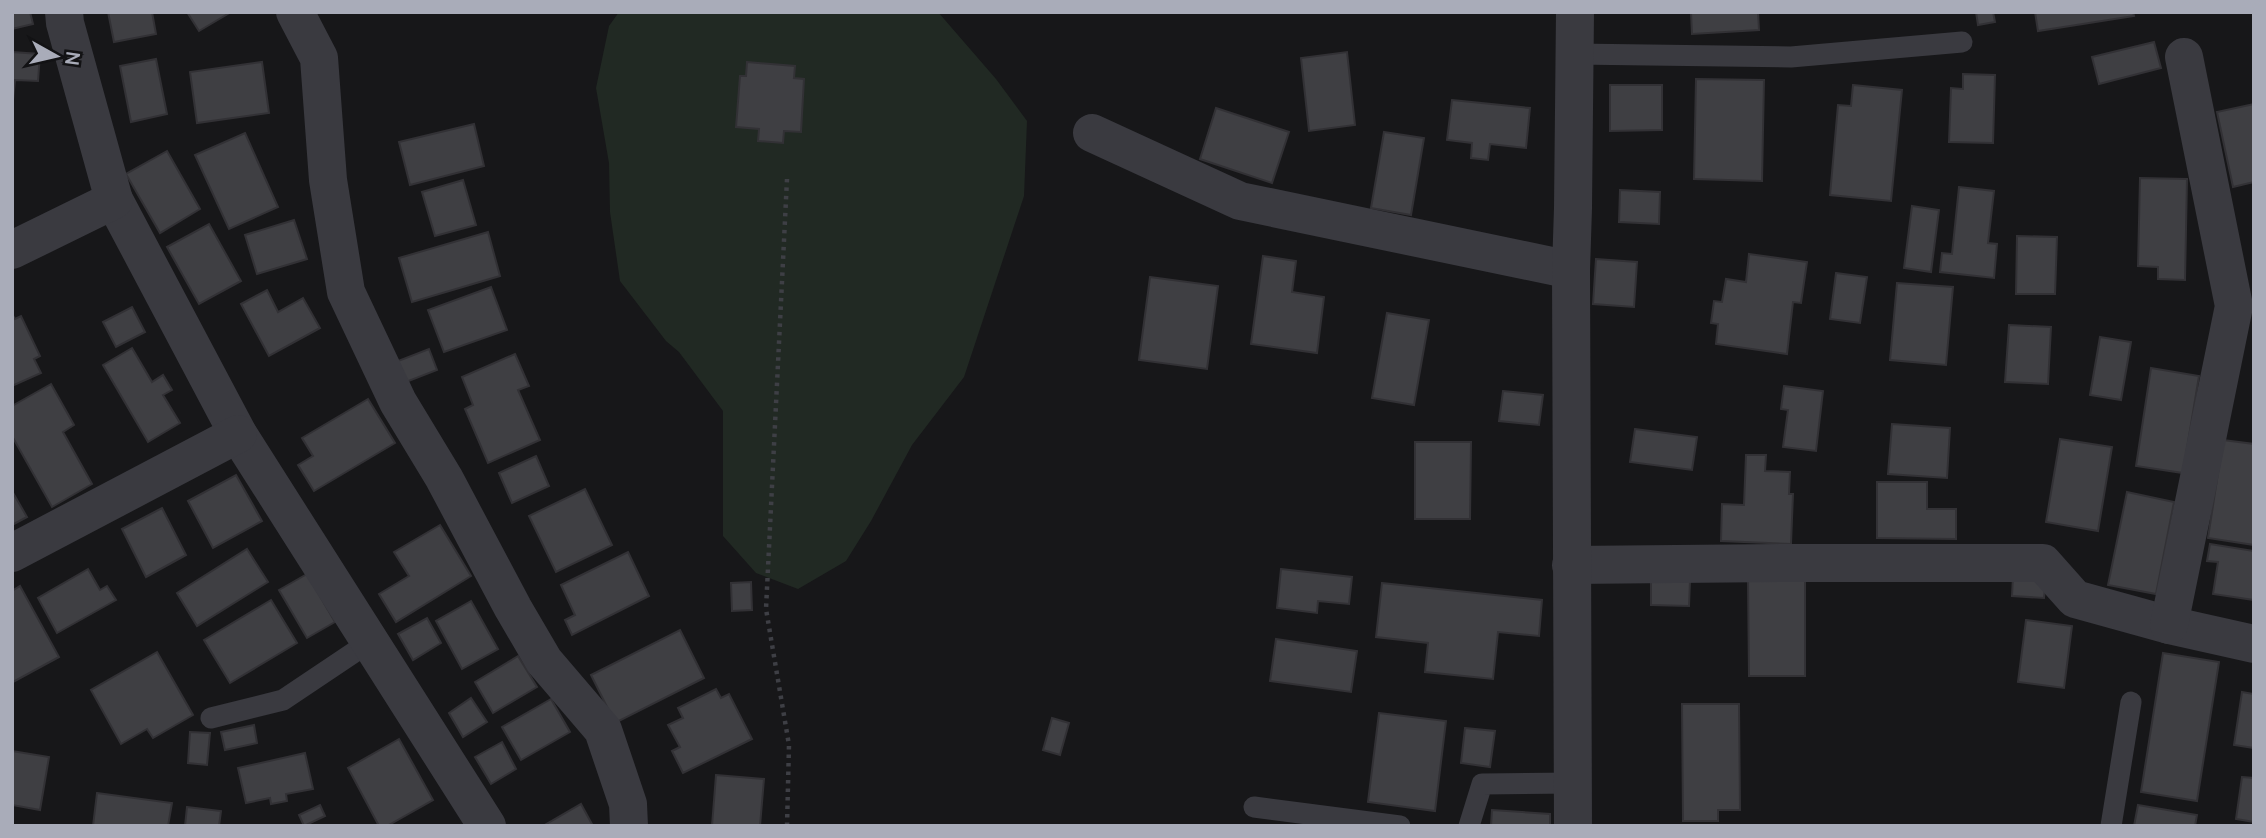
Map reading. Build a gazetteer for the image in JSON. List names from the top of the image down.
{
  "north": "right"
}
